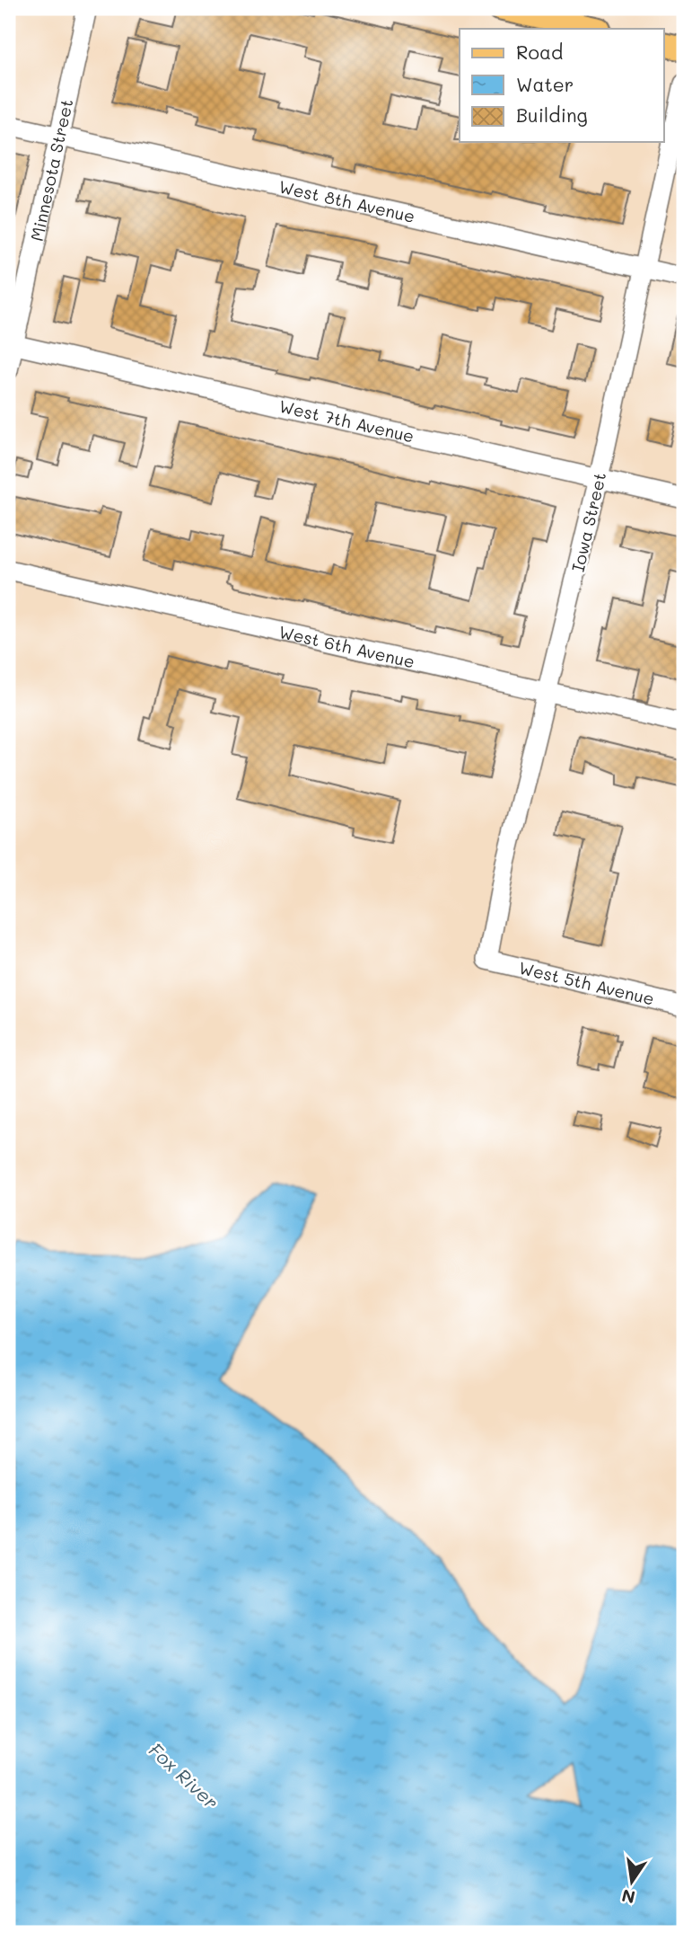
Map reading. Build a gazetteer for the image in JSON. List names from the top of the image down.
{
  "streets": {
    "street": [
      "Minnesota Street",
      "West 8th Avenue",
      "West 7th Avenue",
      "Iowa Street",
      "West 6th Avenue",
      "West 5th Avenue"
    ]
  },
  "crossings": [
    ["Minnesota Street", "West 8th Avenue"],
    ["Minnesota Street", "West 7th Avenue"],
    ["West 8th Avenue", "Iowa Street"],
    ["West 7th Avenue", "Iowa Street"],
    ["Iowa Street", "West 6th Avenue"],
    ["Iowa Street", "West 5th Avenue"]
  ],
  "water": ["Fox River"],
  "legend": ["Road", "Water", "Building"],
  "north": "bottom"
}
